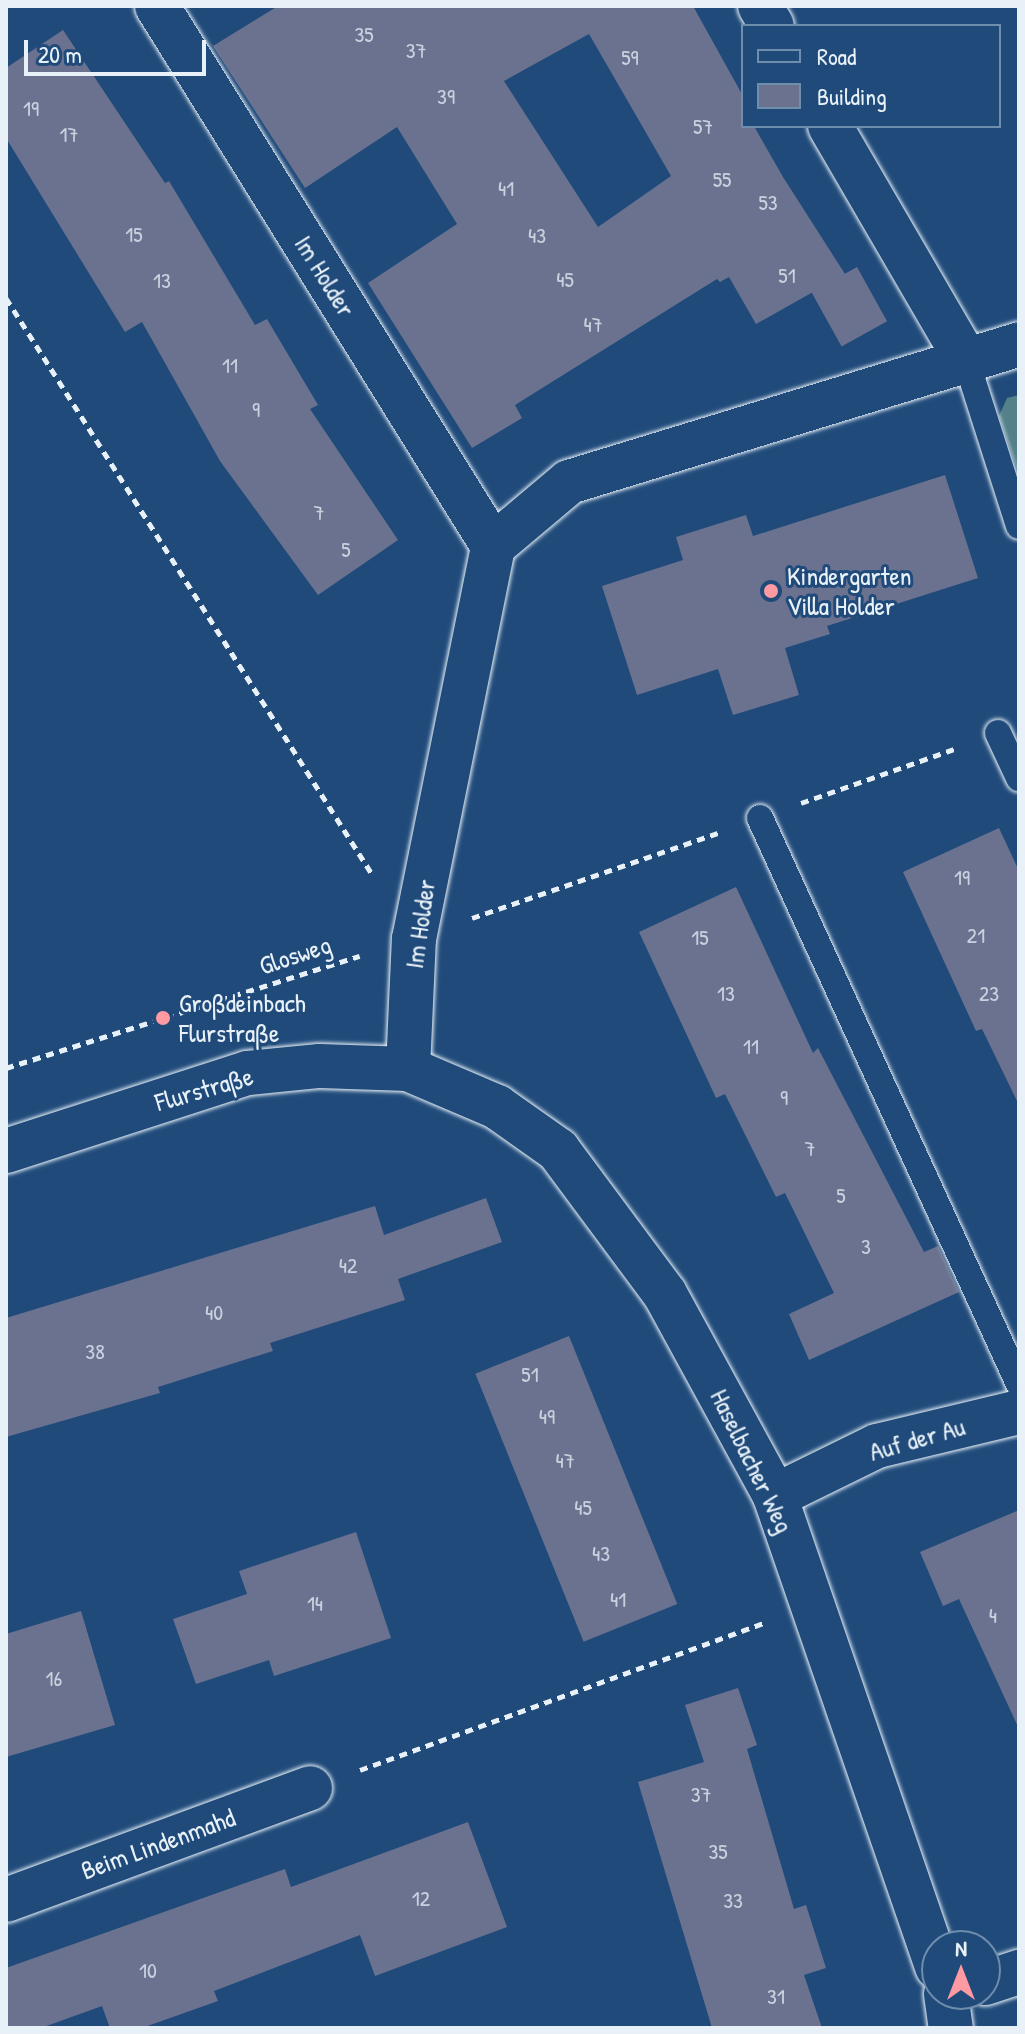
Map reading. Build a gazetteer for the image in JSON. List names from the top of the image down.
{
  "streets": {
    "street": [
      "Im Holder",
      "Flurstraße",
      "Auf der Au",
      "Haselbacher Weg",
      "Beim Lindenmahd"
    ],
    "path": ["Glosweg"]
  },
  "crossings": [
    ["Im Holder", "Glosweg"],
    ["Im Holder", "Flurstraße"],
    ["Im Holder", "Haselbacher Weg"],
    ["Flurstraße", "Haselbacher Weg"],
    ["Auf der Au", "Haselbacher Weg"]
  ],
  "places": ["Kindergarten Villa Holder", "Großdeinbach Flurstraße"],
  "house_numbers": [
    "35",
    "37",
    "59",
    "39",
    "19",
    "57",
    "17",
    "55",
    "41",
    "53",
    "15",
    "43",
    "51",
    "45",
    "13",
    "47",
    "11",
    "9",
    "7",
    "5",
    "19",
    "21",
    "15",
    "13",
    "23",
    "11",
    "9",
    "7",
    "5",
    "3",
    "42",
    "40",
    "38",
    "51",
    "49",
    "47",
    "45",
    "43",
    "41",
    "14",
    "4",
    "16",
    "37",
    "35",
    "12",
    "33",
    "10",
    "31"
  ],
  "legend": ["Road", "Building"],
  "scale_bar": "20 m",
  "north": "top"
}
